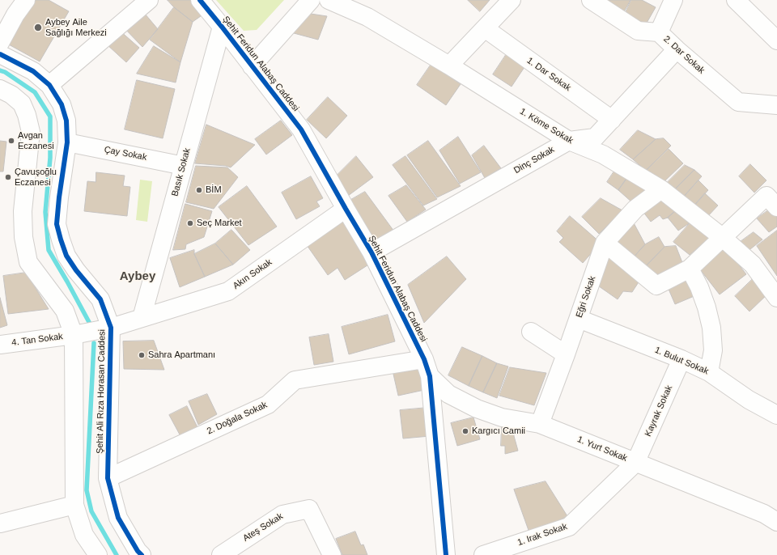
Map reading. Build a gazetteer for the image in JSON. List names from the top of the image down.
{
  "streets": {
    "street": [
      "2. Dar Sokak",
      "Şehit Feridun Alabaş Caddesi",
      "1. Dar Sokak",
      "1. Köme Sokak",
      "Çay Sokak",
      "Dinç Sokak",
      "Basık Sokak",
      "Akın Sokak",
      "Eğri Sokak",
      "4. Tan Sokak",
      "1. Bulut Sokak",
      "Şehit Ali Rıza Horasan Caddesi",
      "Kayrak Sokak",
      "2. Doğala Sokak",
      "1. Yurt Sokak",
      "Ateş Sokak",
      "1. Irak Sokak"
    ]
  },
  "crossings": [
    ["2. Dar Sokak", "Dinç Sokak"],
    ["Şehit Feridun Alabaş Caddesi", "Dinç Sokak"],
    ["Şehit Feridun Alabaş Caddesi", "Basık Sokak"],
    ["Şehit Feridun Alabaş Caddesi", "Akın Sokak"],
    ["Şehit Feridun Alabaş Caddesi", "2. Doğala Sokak"],
    ["Şehit Feridun Alabaş Caddesi", "1. Yurt Sokak"],
    ["1. Dar Sokak", "Dinç Sokak"],
    ["1. Köme Sokak", "Dinç Sokak"],
    ["1. Köme Sokak", "Eğri Sokak"],
    ["Çay Sokak", "Basık Sokak"],
    ["Çay Sokak", "Şehit Ali Rıza Horasan Caddesi"],
    ["Basık Sokak", "Akın Sokak"],
    ["Akın Sokak", "4. Tan Sokak"],
    ["Akın Sokak", "Şehit Ali Rıza Horasan Caddesi"],
    ["Eğri Sokak", "1. Bulut Sokak"],
    ["Eğri Sokak", "1. Yurt Sokak"],
    ["4. Tan Sokak", "Şehit Ali Rıza Horasan Caddesi"],
    ["1. Bulut Sokak", "Kayrak Sokak"],
    ["Şehit Ali Rıza Horasan Caddesi", "2. Doğala Sokak"],
    ["Kayrak Sokak", "1. Yurt Sokak"],
    ["Kayrak Sokak", "1. Irak Sokak"],
    ["1. Yurt Sokak", "1. Irak Sokak"]
  ],
  "districts": ["Aybey"],
  "places": [
    "Aybey Aile Sağlığı Merkezi",
    "Avgan Eczanesi",
    "Çavuşoğlu Eczanesi",
    "BİM",
    "Seç Market",
    "Sahra Apartmanı",
    "Kargıcı Camii"
  ]
}
